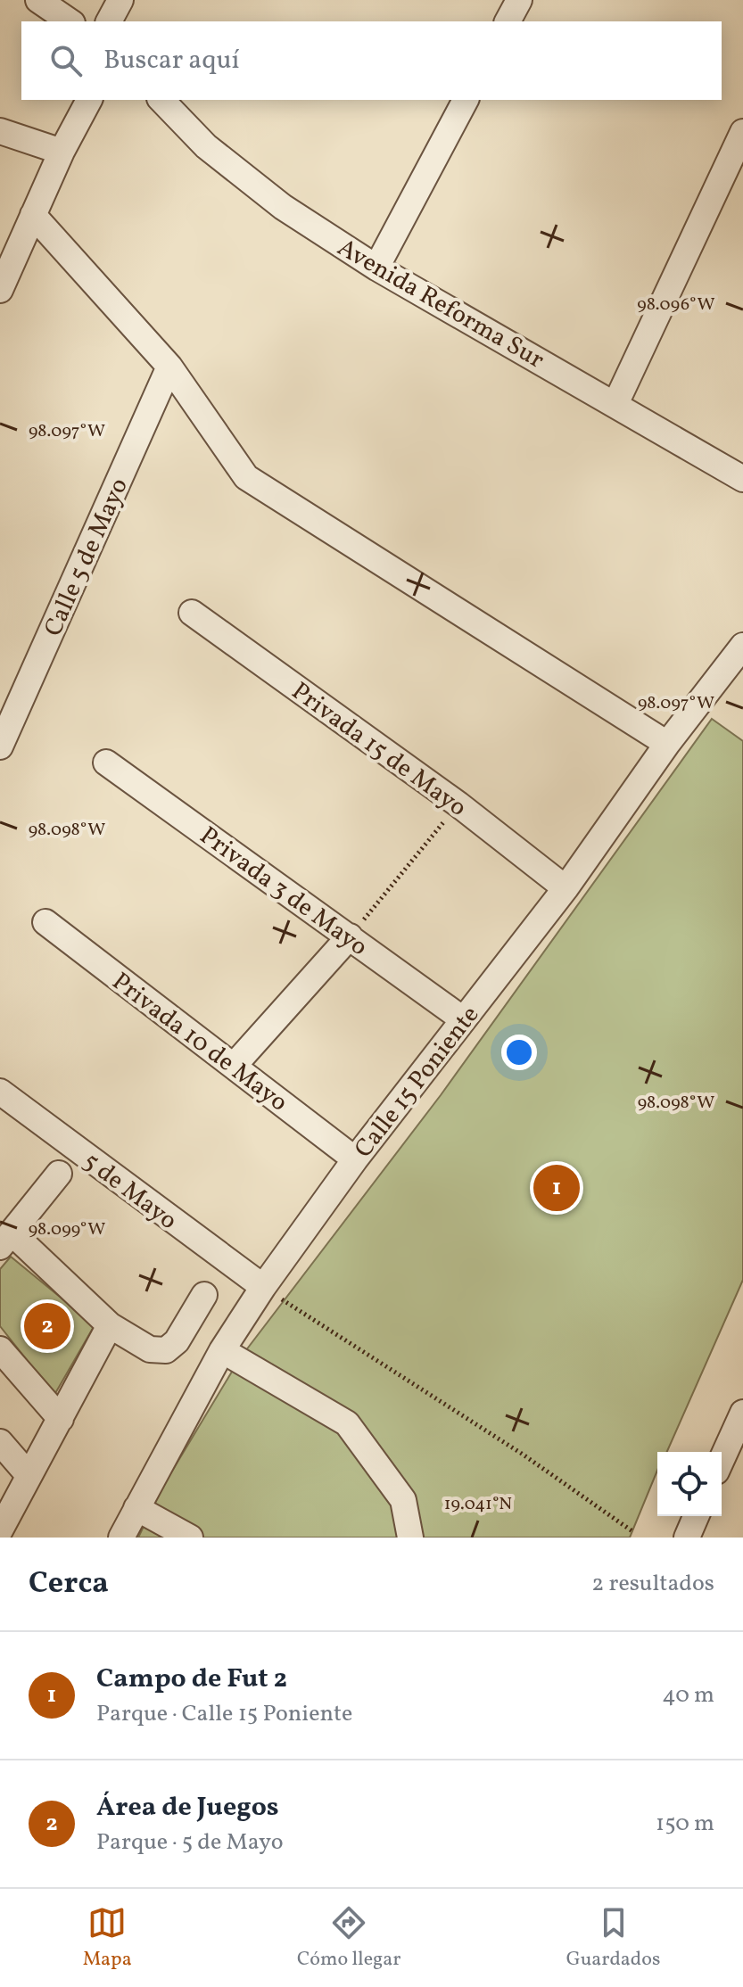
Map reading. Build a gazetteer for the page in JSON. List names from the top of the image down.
{
  "streets": {
    "street": [
      "Avenida Reforma Sur",
      "Calle 5 de Mayo",
      "Privada 15 de Mayo",
      "Privada 3 de Mayo",
      "Privada 10 de Mayo",
      "Calle 15 Poniente",
      "5 de Mayo"
    ]
  },
  "crossings": [
    ["Privada 15 de Mayo", "Calle 15 Poniente"],
    ["Privada 3 de Mayo", "Calle 15 Poniente"],
    ["Privada 10 de Mayo", "Calle 15 Poniente"],
    ["Calle 15 Poniente", "5 de Mayo"]
  ],
  "page": {
    "search": "Buscar aquí",
    "pins": ["1", "2"],
    "heading": ["Cerca", "2 resultados"],
    "list": [
      {
        "mark": "1",
        "name": "Campo de Fut 2",
        "note": "Parque · Calle 15 Poniente",
        "value": "40 m"
      },
      {
        "mark": "2",
        "name": "Área de Juegos",
        "note": "Parque · 5 de Mayo",
        "value": "150 m"
      }
    ],
    "nav": ["Mapa", "Cómo llegar", "Guardados"]
  },
  "coordinates": [
    "98.096°W",
    "98.097°W",
    "98.098°W",
    "98.099°W",
    "19.041°N"
  ]
}
